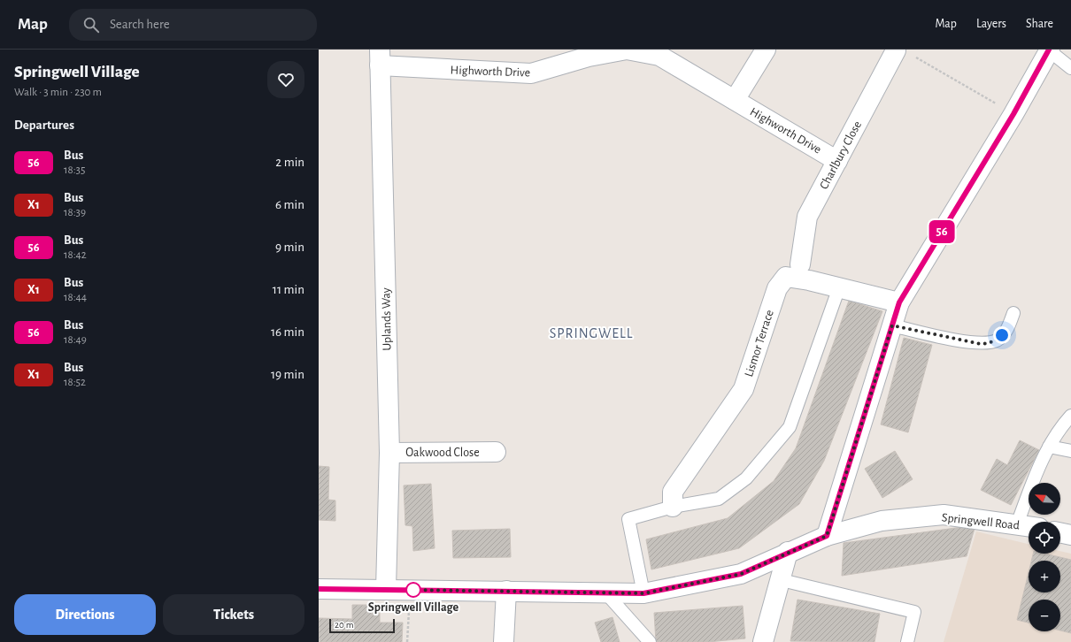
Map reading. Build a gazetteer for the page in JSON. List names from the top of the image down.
{
  "streets": {
    "street": [
      "Highworth Drive",
      "Charlbury Close",
      "Uplands Way",
      "Lismor Terrace",
      "Oakwood Close",
      "Springwell Road"
    ]
  },
  "crossings": [
    ["Highworth Drive", "Charlbury Close"],
    ["Highworth Drive", "Uplands Way"],
    ["Uplands Way", "Oakwood Close"],
    ["Uplands Way", "Springwell Road"]
  ],
  "districts": ["SPRINGWELL"],
  "places": ["Springwell Village"],
  "lines": ["bus line 56"],
  "scale_bar": "20 m",
  "north": "top left",
  "page": {
    "header": "Map",
    "search": "Search here",
    "nav": ["Map", "Layers", "Share"],
    "heading": [
      ["Springwell Village", "Walk · 3 min · 230 m"],
      "Departures"
    ],
    "on_map": "56",
    "list": [
      {
        "mark": "56",
        "name": "Bus",
        "note": "18:35",
        "value": "2 min"
      },
      {
        "mark": "X1",
        "name": "Bus",
        "note": "18:39",
        "value": "6 min"
      },
      {
        "mark": "56",
        "name": "Bus",
        "note": "18:42",
        "value": "9 min"
      },
      {
        "mark": "X1",
        "name": "Bus",
        "note": "18:44",
        "value": "11 min"
      },
      {
        "mark": "56",
        "name": "Bus",
        "note": "18:49",
        "value": "16 min"
      },
      {
        "mark": "X1",
        "name": "Bus",
        "note": "18:52",
        "value": "19 min"
      }
    ],
    "map_buttons": ["+", "−"],
    "buttons": ["Directions", "Tickets"],
    "scale": "20 m"
  }
}
